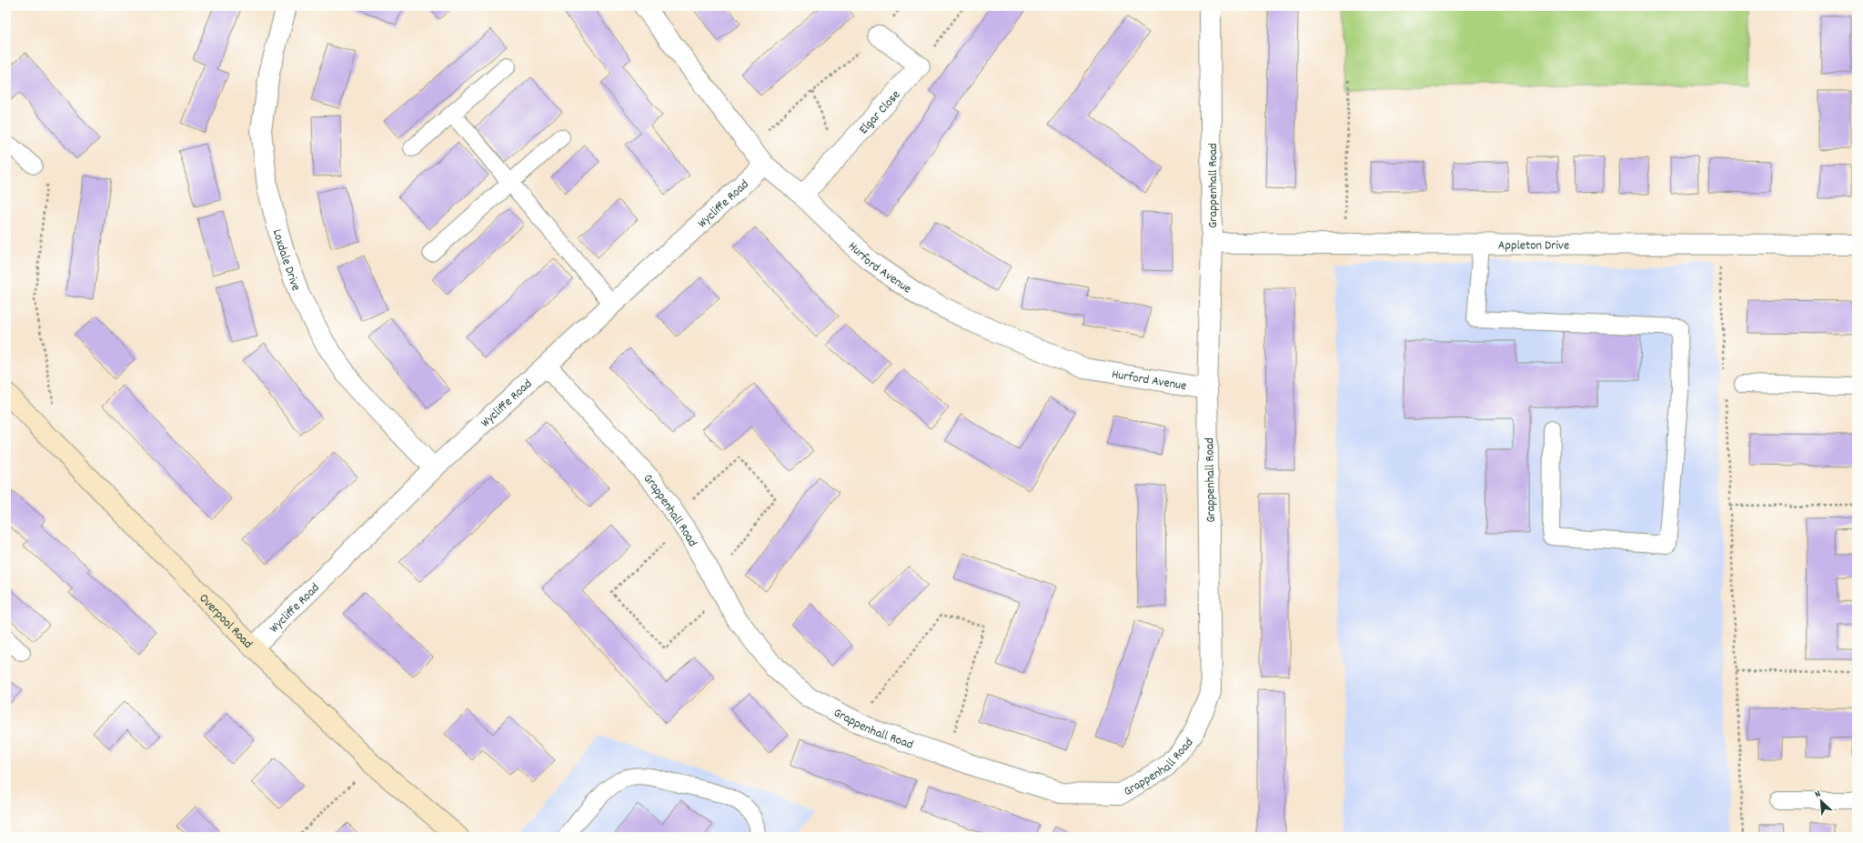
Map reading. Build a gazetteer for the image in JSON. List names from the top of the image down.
{
  "streets": {
    "street": [
      "Elgar Close",
      "Grappenhall Road",
      "Wycliffe Road",
      "Appleton Drive",
      "Loxdale Drive",
      "Hurford Avenue",
      "Overpool Road"
    ]
  },
  "crossings": [
    ["Elgar Close", "Hurford Avenue"],
    ["Grappenhall Road", "Wycliffe Road"],
    ["Grappenhall Road", "Appleton Drive"],
    ["Grappenhall Road", "Hurford Avenue"],
    ["Wycliffe Road", "Loxdale Drive"],
    ["Wycliffe Road", "Hurford Avenue"],
    ["Wycliffe Road", "Overpool Road"]
  ],
  "north": "top left"
}
